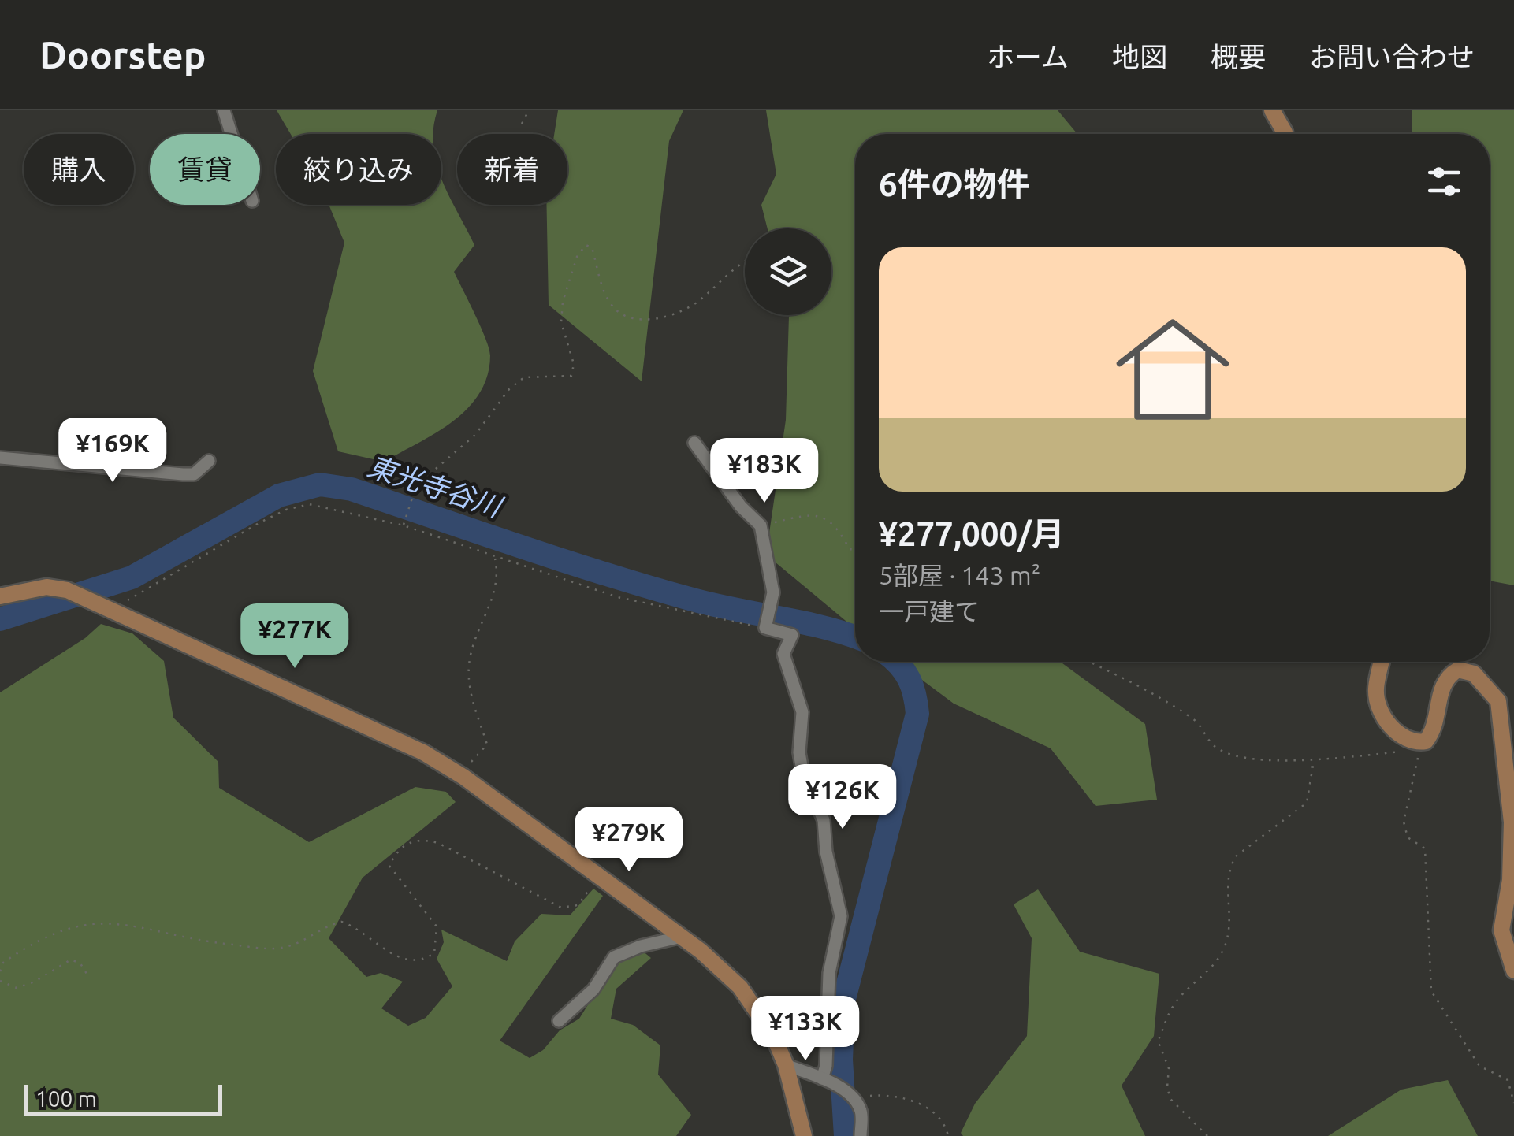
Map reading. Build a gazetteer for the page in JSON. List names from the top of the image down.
{
  "water": ["東光寺谷川"],
  "scale_bar": "100 m",
  "page": {
    "header": "Doorstep",
    "nav": [
      "ホーム",
      "地図",
      "概要",
      "お問い合わせ"
    ],
    "chip": [
      "購入",
      "賃貸",
      "絞り込み",
      "新着"
    ],
    "heading": "6件の物件",
    "list": [
      {
        "name": "¥277,000/月",
        "note": "5部屋 · 143 m² · 一戸建て"
      }
    ],
    "price": [
      "¥169K",
      "¥183K",
      "¥277K",
      "¥126K",
      "¥279K",
      "¥133K"
    ],
    "scale": "100 m"
  }
}
